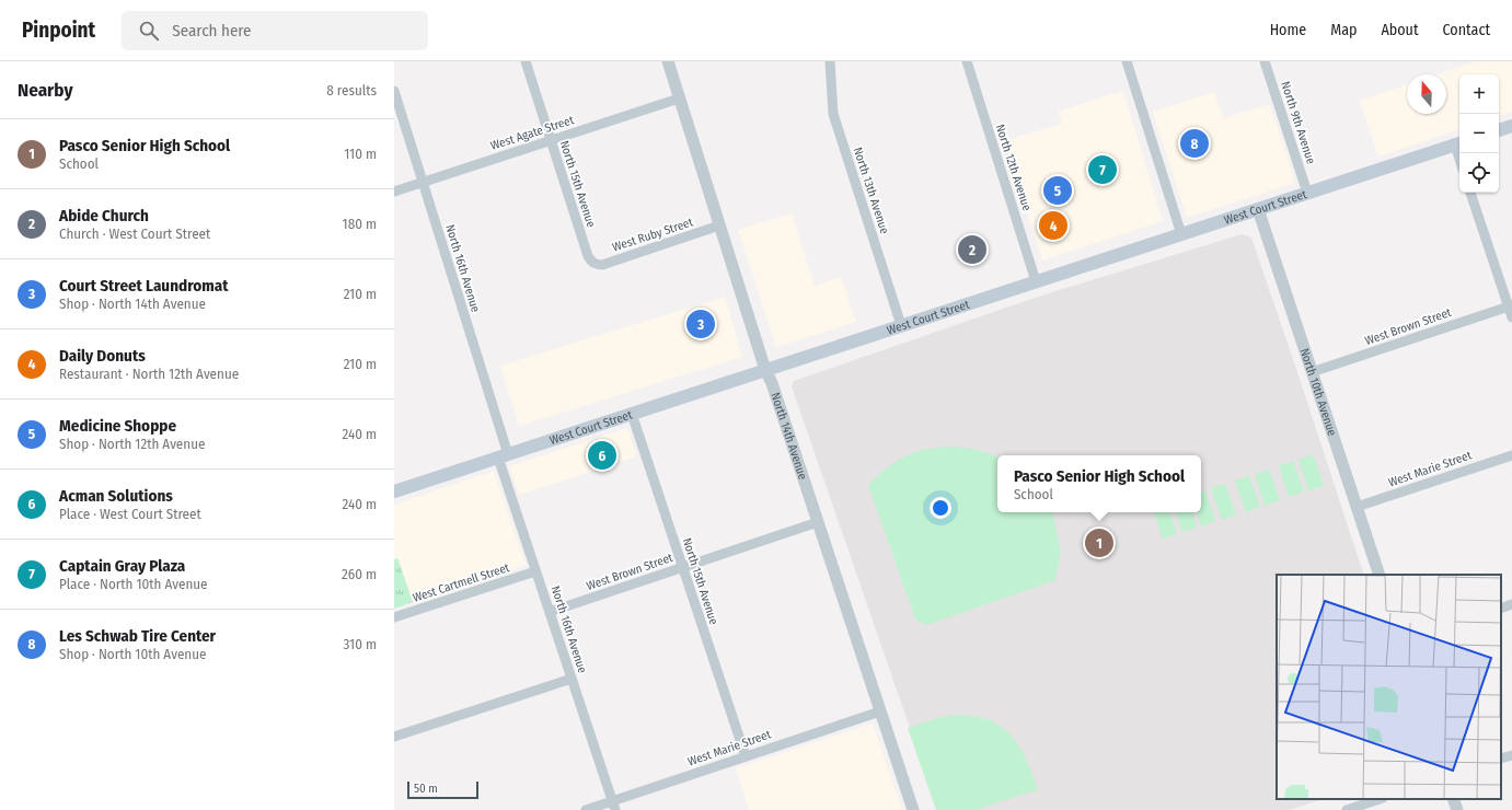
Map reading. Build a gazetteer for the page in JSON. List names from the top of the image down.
{
  "streets": {
    "main road": ["West Court Street"],
    "street": [
      "North 9th Avenue",
      "West Agate Street",
      "North 12th Avenue",
      "North 15th Avenue",
      "North 13th Avenue",
      "West Ruby Street",
      "North 16th Avenue",
      "West Brown Street",
      "North 10th Avenue",
      "North 14th Avenue",
      "West Marie Street",
      "West Cartmell Street"
    ]
  },
  "crossings": [
    ["North 9th Avenue", "West Court Street"],
    ["West Agate Street", "North 15th Avenue"],
    ["West Agate Street", "North 16th Avenue"],
    ["West Agate Street", "North 14th Avenue"],
    ["North 12th Avenue", "West Court Street"],
    ["North 15th Avenue", "West Court Street"],
    ["North 15th Avenue", "West Ruby Street"],
    ["North 15th Avenue", "West Brown Street"],
    ["North 15th Avenue", "West Marie Street"],
    ["North 13th Avenue", "West Court Street"],
    ["West Court Street", "North 16th Avenue"],
    ["West Court Street", "North 10th Avenue"],
    ["West Court Street", "North 14th Avenue"],
    ["West Ruby Street", "North 14th Avenue"],
    ["North 16th Avenue", "West Brown Street"],
    ["North 16th Avenue", "West Marie Street"],
    ["North 16th Avenue", "West Cartmell Street"],
    ["West Brown Street", "North 10th Avenue"],
    ["West Brown Street", "North 14th Avenue"],
    ["North 10th Avenue", "West Marie Street"],
    ["North 14th Avenue", "West Marie Street"]
  ],
  "scale_bar": "50 m",
  "north": "top",
  "page": {
    "header": "Pinpoint",
    "search": "Search here",
    "nav": [
      "Home",
      "Map",
      "About",
      "Contact"
    ],
    "heading": ["Nearby", "8 results"],
    "map_buttons": ["+", "−"],
    "list": [
      {
        "mark": "1",
        "name": "Pasco Senior High School",
        "note": "School",
        "value": "110 m"
      },
      {
        "mark": "2",
        "name": "Abide Church",
        "note": "Church · West Court Street",
        "value": "180 m"
      },
      {
        "mark": "3",
        "name": "Court Street Laundromat",
        "note": "Shop · North 14th Avenue",
        "value": "210 m"
      },
      {
        "mark": "4",
        "name": "Daily Donuts",
        "note": "Restaurant · North 12th Avenue",
        "value": "210 m"
      },
      {
        "mark": "5",
        "name": "Medicine Shoppe",
        "note": "Shop · North 12th Avenue",
        "value": "240 m"
      },
      {
        "mark": "6",
        "name": "Acman Solutions",
        "note": "Place · West Court Street",
        "value": "240 m"
      },
      {
        "mark": "7",
        "name": "Captain Gray Plaza",
        "note": "Place · North 10th Avenue",
        "value": "260 m"
      },
      {
        "mark": "8",
        "name": "Les Schwab Tire Center",
        "note": "Shop · North 10th Avenue",
        "value": "310 m"
      }
    ],
    "pins": [
      "8",
      "7",
      "5",
      "4",
      "2",
      "3",
      "6",
      "1"
    ],
    "popup": ["Pasco Senior High School", "School"],
    "scale": "50 m"
  }
}
